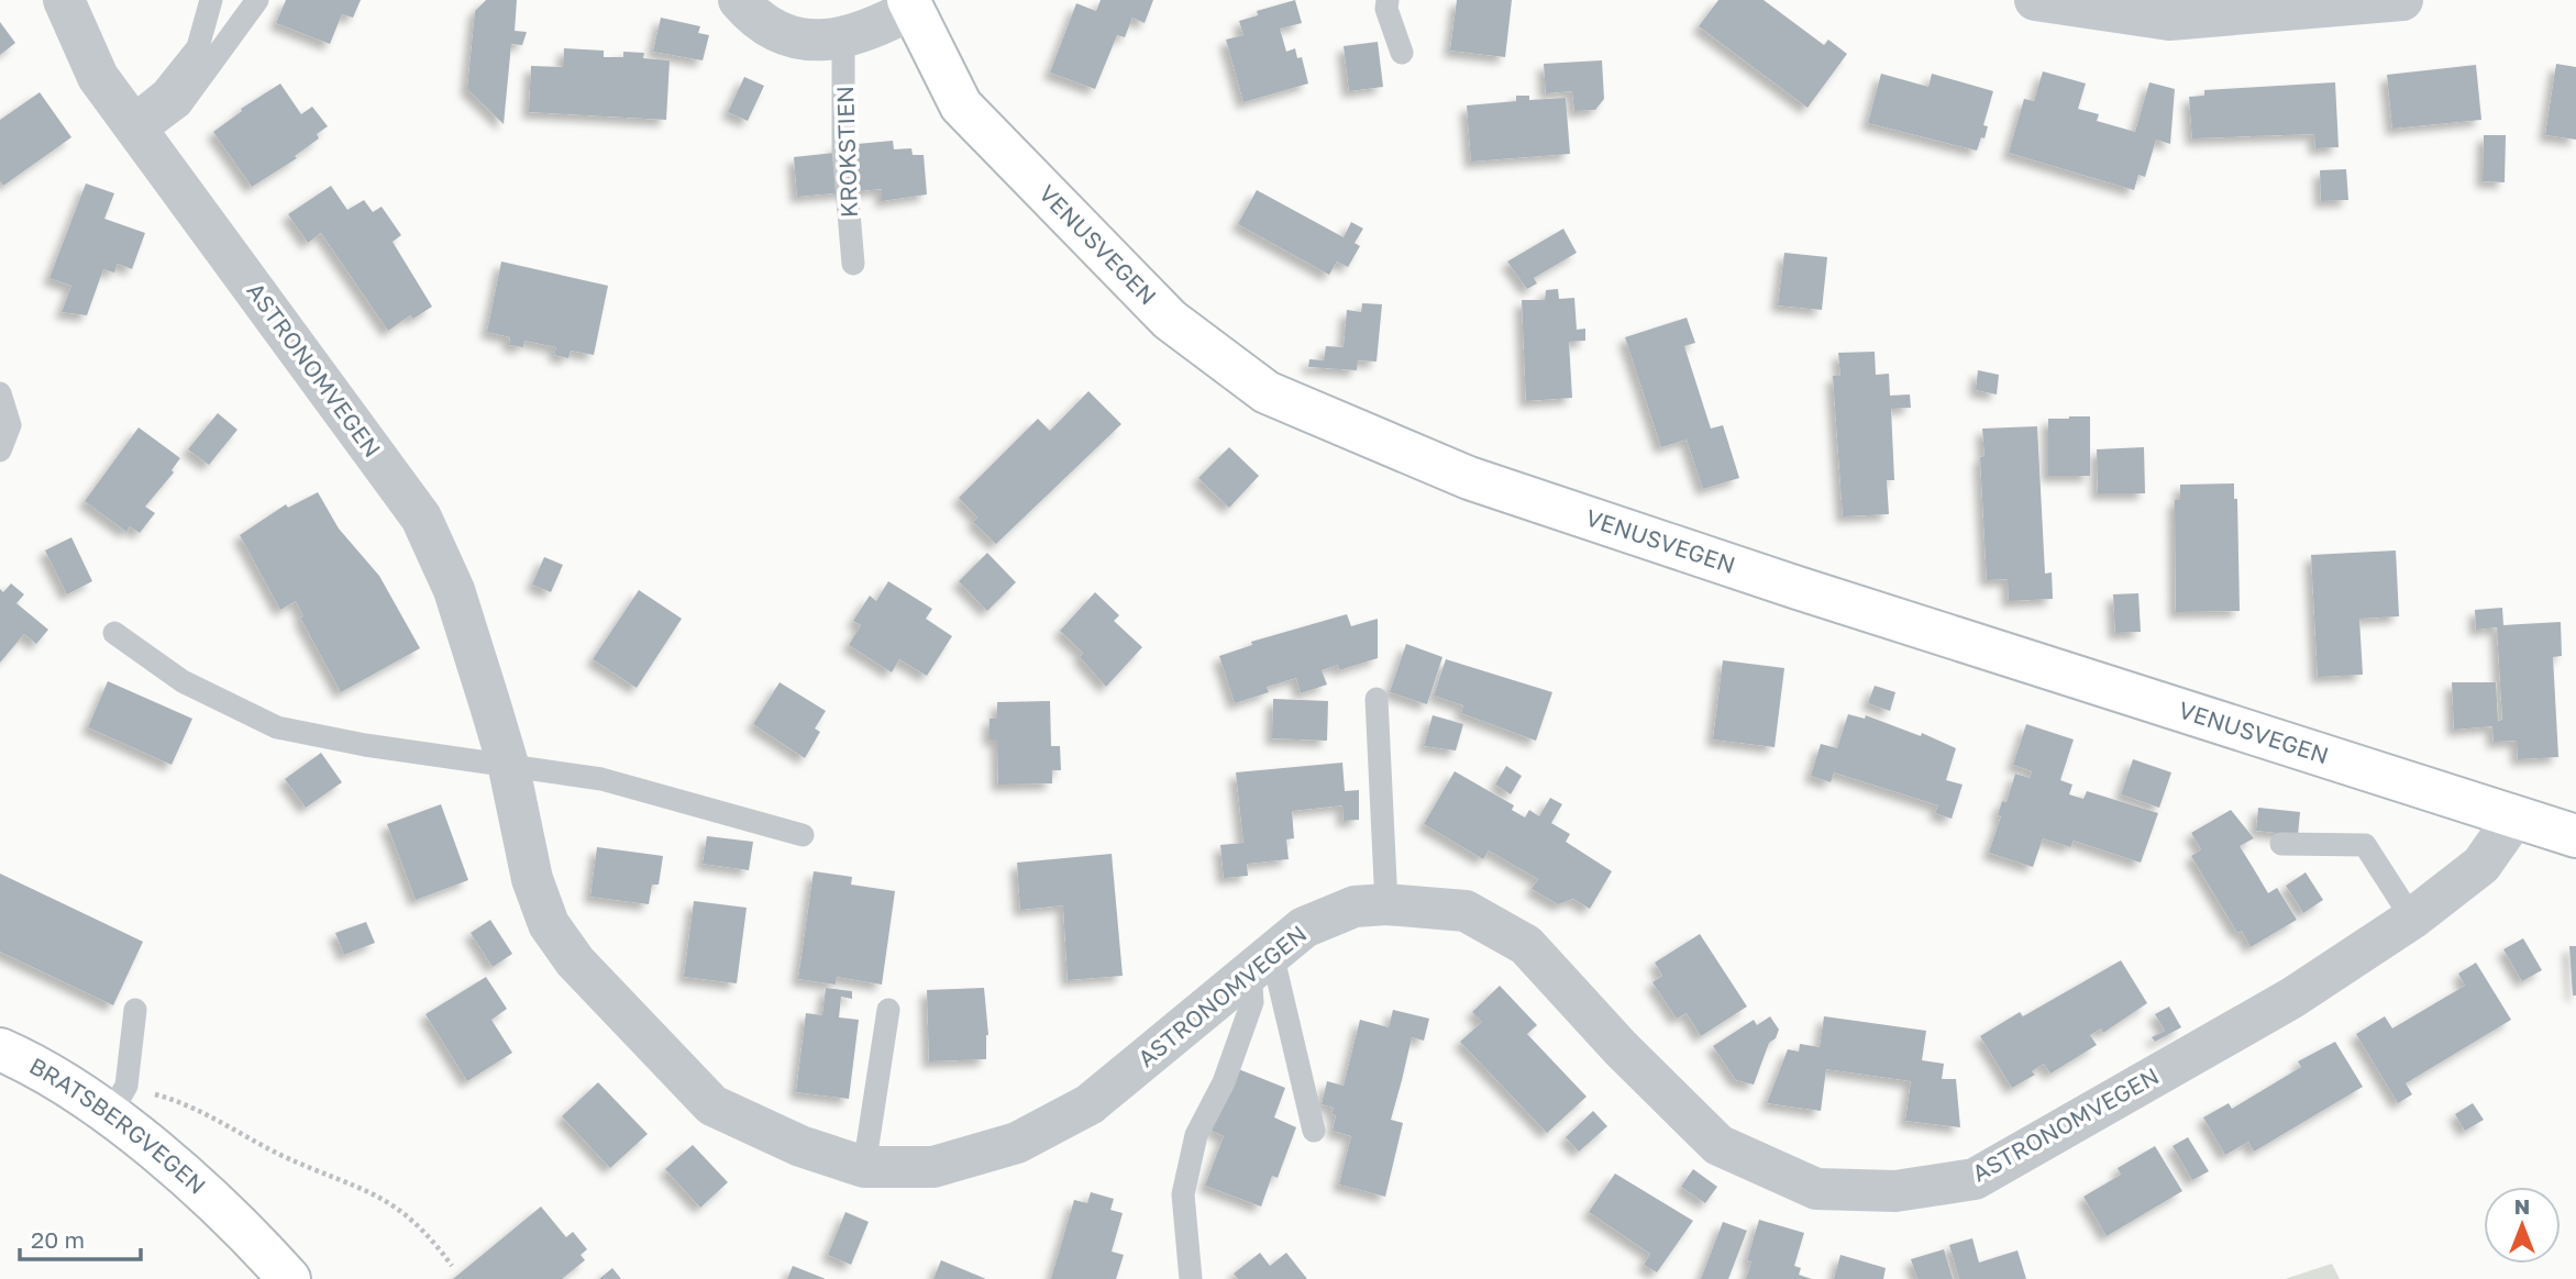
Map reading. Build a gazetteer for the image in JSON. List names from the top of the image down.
{
  "streets": {
    "street": ["VENUSVEGEN", "ASTRONOMVEGEN", "BRATSBERGVEGEN"],
    "lane": ["KROKSTIEN"]
  },
  "crossings": [
    ["VENUSVEGEN", "ASTRONOMVEGEN"]
  ],
  "scale_bar": "20 m",
  "north": "top"
}
